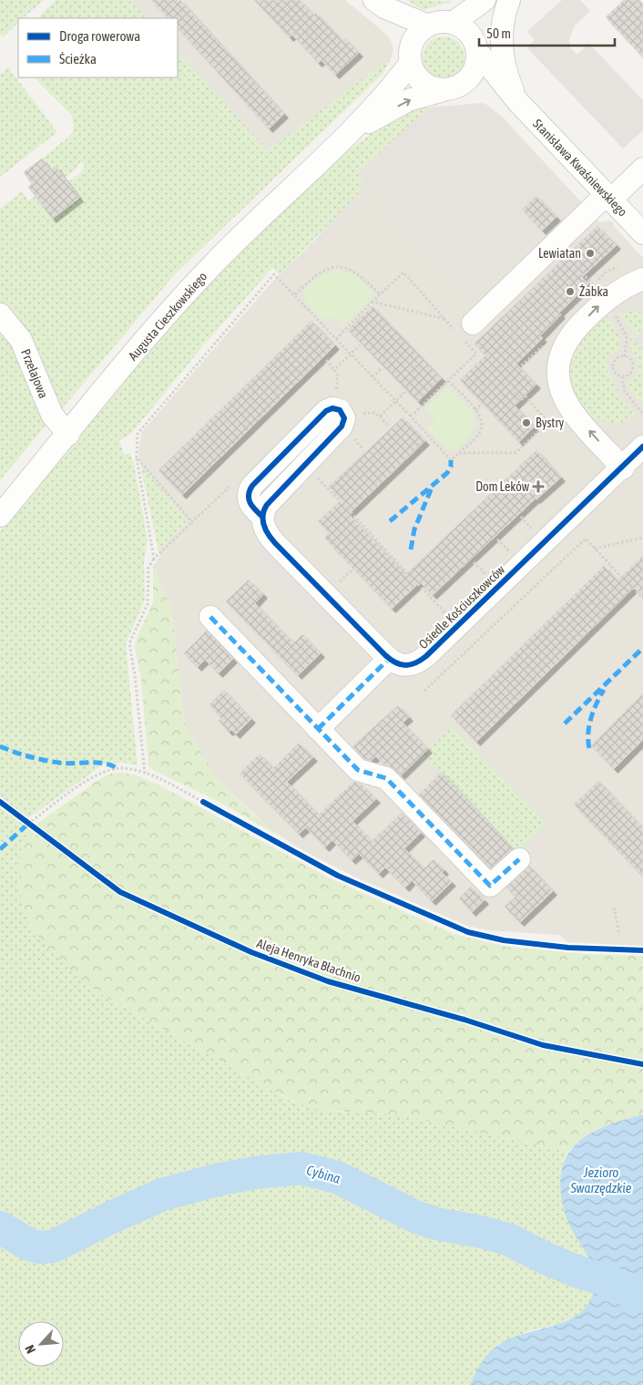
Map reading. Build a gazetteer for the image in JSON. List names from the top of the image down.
{
  "streets": {
    "street": [
      "Stanisława Kwaśniewskiego",
      "Augusta Cieszkowskiego",
      "Przełajowa",
      "Osiedle Kościuszkowców"
    ],
    "cycle path": ["Aleja Henryka Błachnio"]
  },
  "crossings": [
    ["Stanisława Kwaśniewskiego", "Augusta Cieszkowskiego"],
    ["Augusta Cieszkowskiego", "Przełajowa"]
  ],
  "water": ["Jezioro Swarzędzkie", "Cybina"],
  "places": {
    "other": ["Lewiatan", "Żabka", "Bystry"],
    "health": ["Dom Leków"]
  },
  "legend": ["Droga rowerowa", "Ścieżka"],
  "scale_bar": "50 m",
  "north": "bottom left"
}
